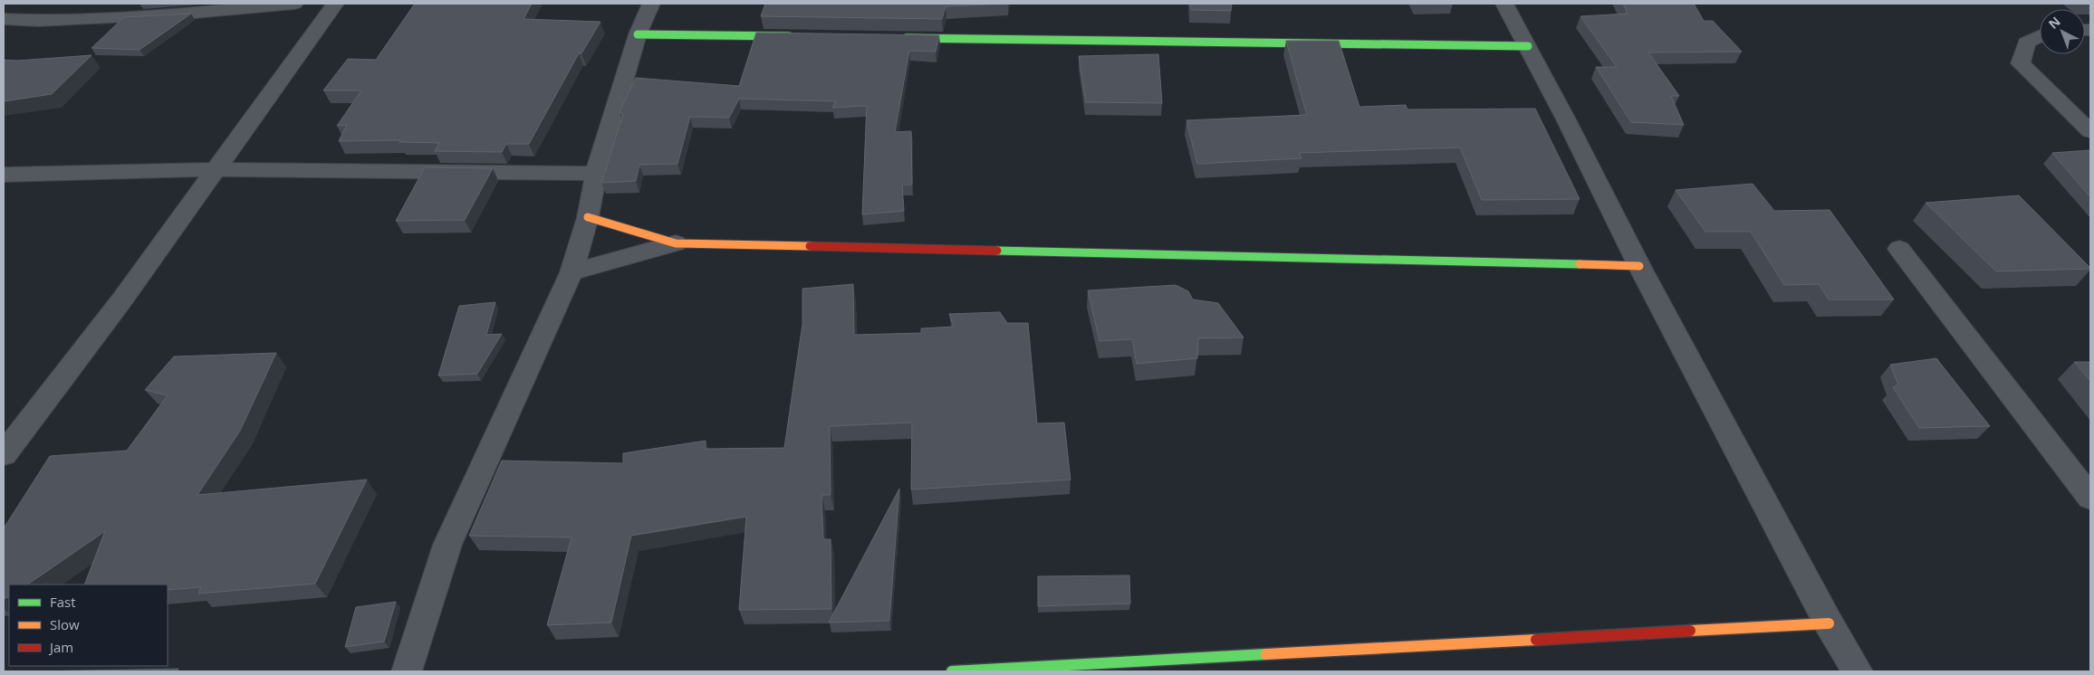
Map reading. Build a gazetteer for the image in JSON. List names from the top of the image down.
{
  "legend": ["Fast", "Slow", "Jam"],
  "north": "top left"
}
